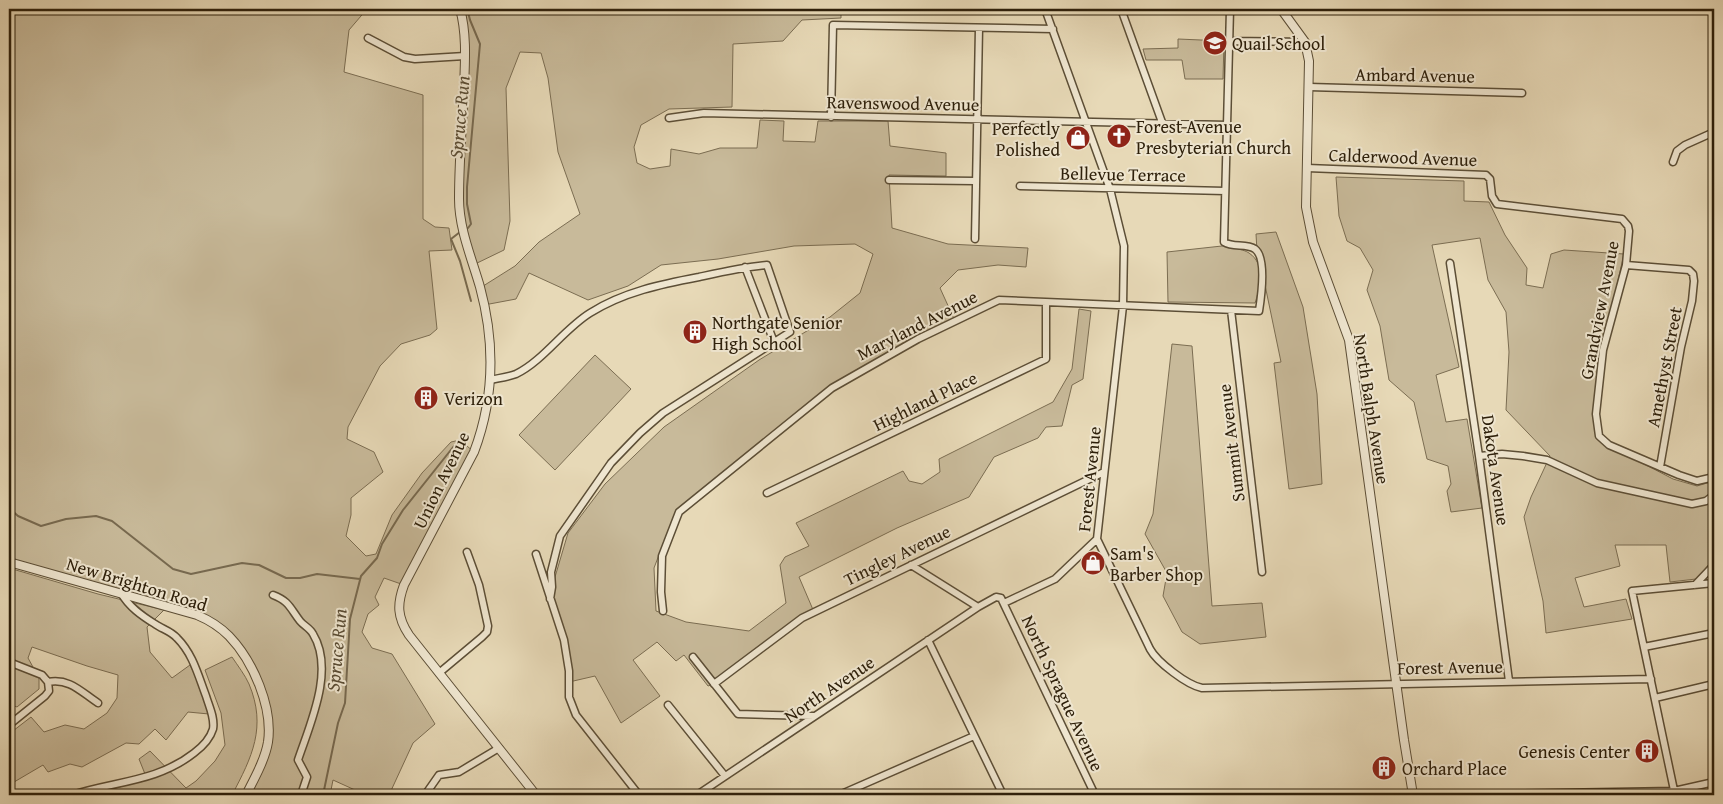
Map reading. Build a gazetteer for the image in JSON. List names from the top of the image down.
{
  "streets": {
    "street": [
      "Ambard Avenue",
      "Ravenswood Avenue",
      "Calderwood Avenue",
      "Bellevue Terrace",
      "Grandview Avenue",
      "Maryland Avenue",
      "Amethyst Street",
      "Highland Place",
      "North Balph Avenue",
      "Summit Avenue",
      "Dakota Avenue",
      "Forest Avenue",
      "Union Avenue",
      "Tingley Avenue",
      "New Brighton Road",
      "North Avenue",
      "North Sprague Avenue"
    ]
  },
  "crossings": [
    ["Ambard Avenue", "North Balph Avenue"],
    ["Ravenswood Avenue", "Forest Avenue"],
    ["Calderwood Avenue", "Grandview Avenue"],
    ["Calderwood Avenue", "North Balph Avenue"],
    ["Bellevue Terrace", "Maryland Avenue"],
    ["Bellevue Terrace", "Forest Avenue"],
    ["Grandview Avenue", "Amethyst Street"],
    ["Maryland Avenue", "Highland Place"],
    ["Maryland Avenue", "Summit Avenue"],
    ["Maryland Avenue", "Forest Avenue"],
    ["North Balph Avenue", "Forest Avenue"],
    ["Dakota Avenue", "Forest Avenue"],
    ["Forest Avenue", "Tingley Avenue"],
    ["North Avenue", "North Sprague Avenue"]
  ],
  "water": ["Spruce Run"],
  "places": {
    "school or university": ["Quail School"],
    "church": ["Forest Avenue Presbyterian Church"],
    "shop": ["Perfectly Polished", "Sam's Barber Shop"],
    "building": [
      "Northgate Senior High School",
      "Verizon",
      "Genesis Center",
      "Orchard Place"
    ]
  }
}
